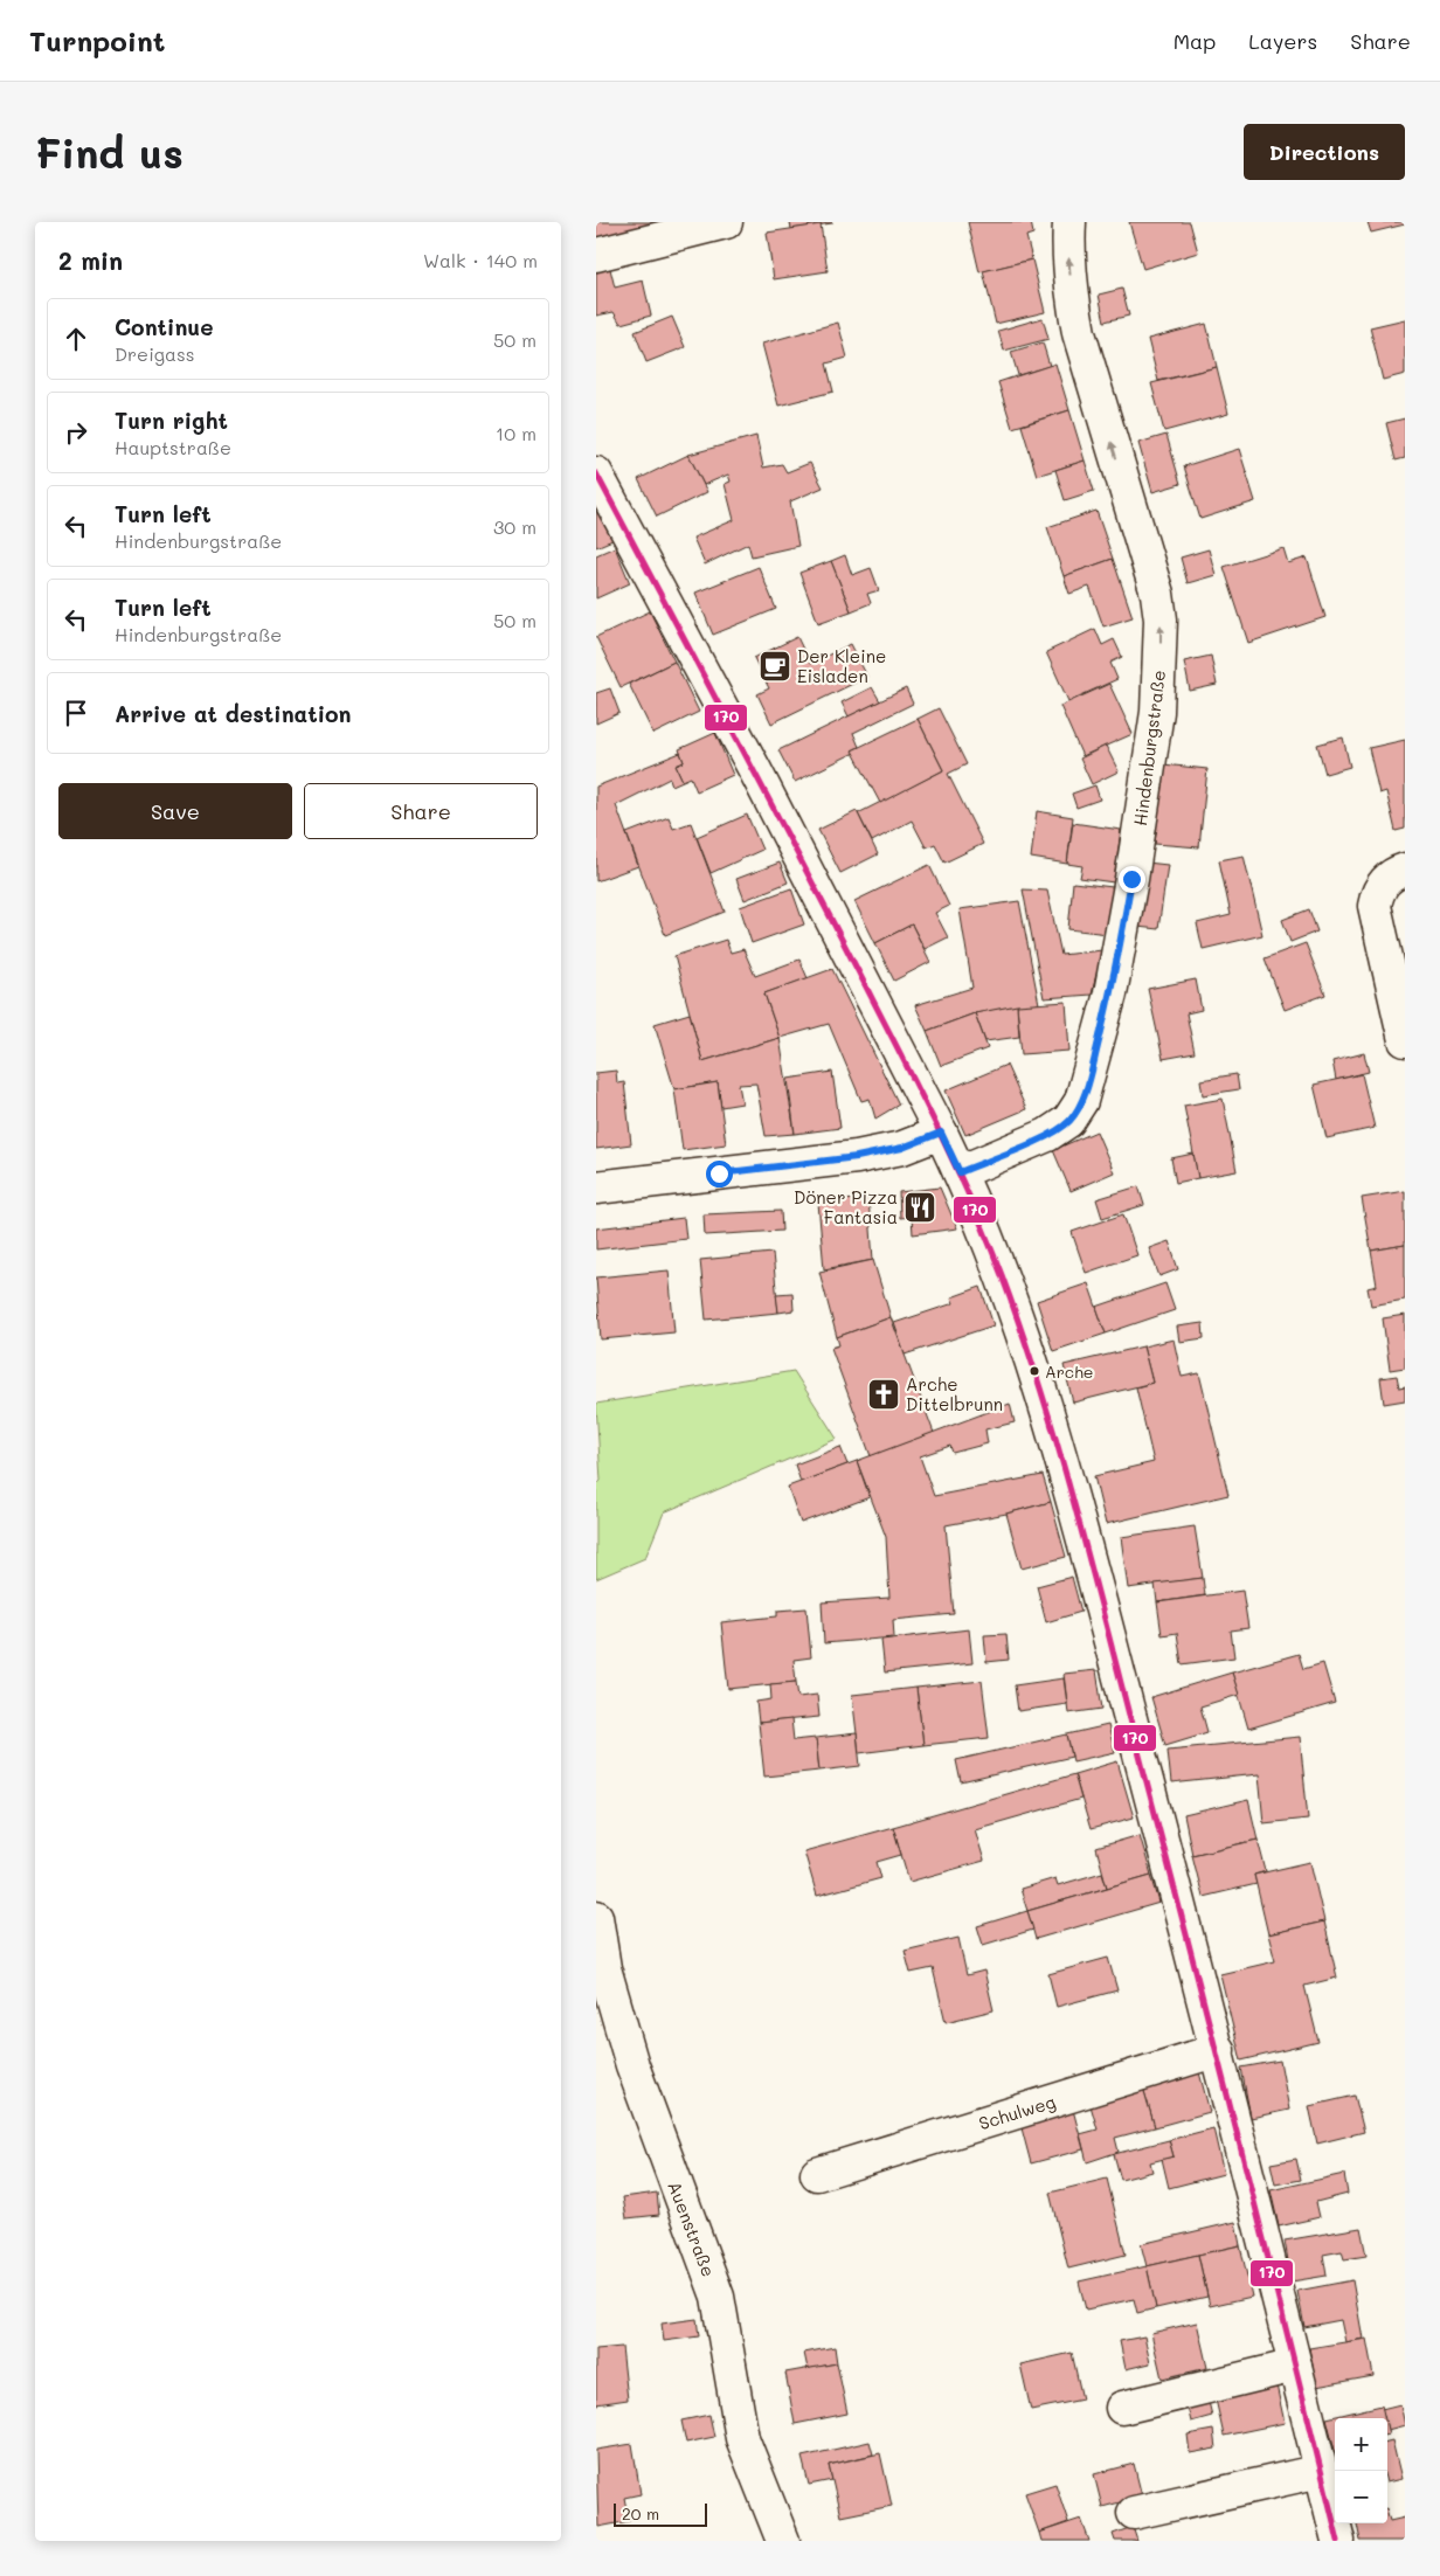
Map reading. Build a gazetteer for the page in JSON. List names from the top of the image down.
{
  "streets": {
    "street": ["Hindenburgstraße", "Schulweg", "Auenstraße"]
  },
  "one_way": ["Hindenburgstraße"],
  "places": {
    "cafe": ["Der Kleine Eisladen"],
    "restaurant": ["Döner Pizza Fantasia"],
    "other": ["Arche"],
    "church": ["Arche Dittelbrunn"]
  },
  "lines": ["transit line 170"],
  "scale_bar": "20 m",
  "page": {
    "header": "Turnpoint",
    "nav": ["Map", "Layers", "Share"],
    "buttons": [
      "Directions",
      ["Save", "Share"]
    ],
    "title": "Find us",
    "heading": ["2 min", "Walk · 140 m"],
    "list": [
      ["Continue", "Dreigass", "50 m"],
      ["Turn right", "Hauptstraße", "10 m"],
      ["Turn left", "Hindenburgstraße", "30 m"],
      ["Turn left", "Hindenburgstraße", "50 m"],
      "Arrive at destination"
    ],
    "map_buttons": ["+", "−"],
    "scale": "20 m"
  }
}
